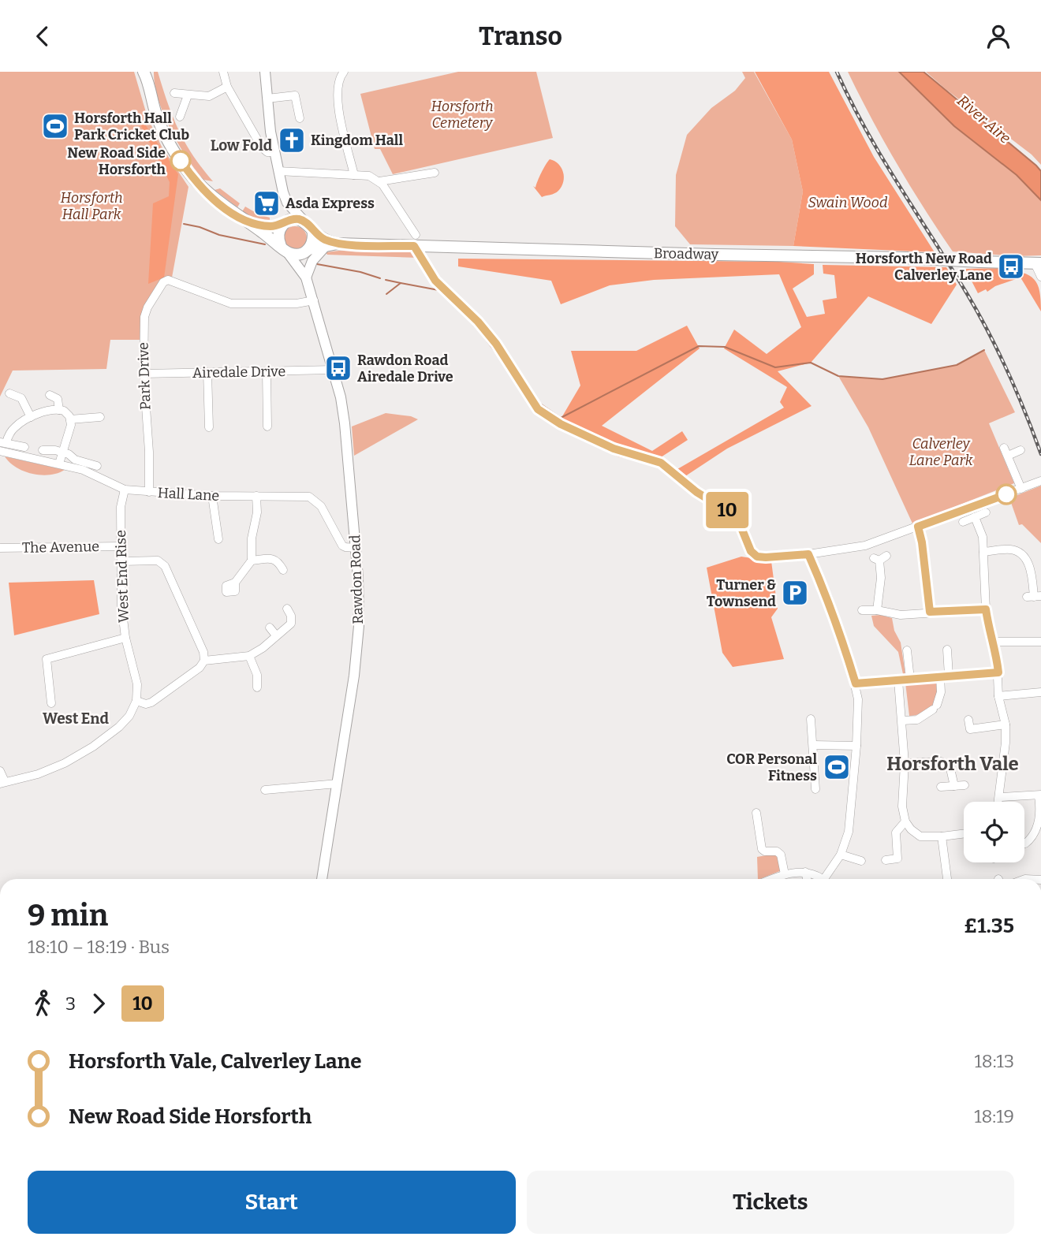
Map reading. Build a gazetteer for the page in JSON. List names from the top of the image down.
{
  "streets": {
    "highway": ["Broadway"],
    "main road": ["Rawdon Road"],
    "street": [
      "Airedale Drive",
      "Park Drive",
      "Hall Lane",
      "The Avenue",
      "West End Rise"
    ]
  },
  "crossings": [
    ["Broadway", "Rawdon Road"],
    ["Airedale Drive", "Park Drive"],
    ["Airedale Drive", "Rawdon Road"],
    ["Park Drive", "Hall Lane"],
    ["Park Drive", "Rawdon Road"],
    ["Hall Lane", "West End Rise"],
    ["Hall Lane", "Rawdon Road"],
    ["The Avenue", "West End Rise"]
  ],
  "districts": ["Low Fold", "West End", "Horsforth Vale"],
  "water": ["River Aire"],
  "parks": [
    "Horsforth Cemetery",
    "Horsforth Hall Park",
    "Swain Wood",
    "Calverley Lane Park"
  ],
  "places": {
    "sports": ["Horsforth Hall Park Cricket Club", "COR Personal Fitness"],
    "church": ["Kingdom Hall"],
    "other": ["New Road Side Horsforth"],
    "supermarket": ["Asda Express"],
    "bus stop": ["Horsforth New Road Calverley Lane", "Rawdon Road Airedale Drive"],
    "parking": ["Turner & Townsend"]
  },
  "lines": ["bus line 10"],
  "page": {
    "header": "Transo",
    "on_map": "10",
    "heading": ["9 min", "18:10 – 18:19 · Bus", "£1.35"],
    "legs": ["3", "10"],
    "list": [
      {
        "name": "Horsforth Vale, Calverley Lane",
        "value": "18:13"
      },
      {
        "name": "New Road Side Horsforth",
        "value": "18:19"
      }
    ],
    "buttons": ["Start", "Tickets"]
  }
}
